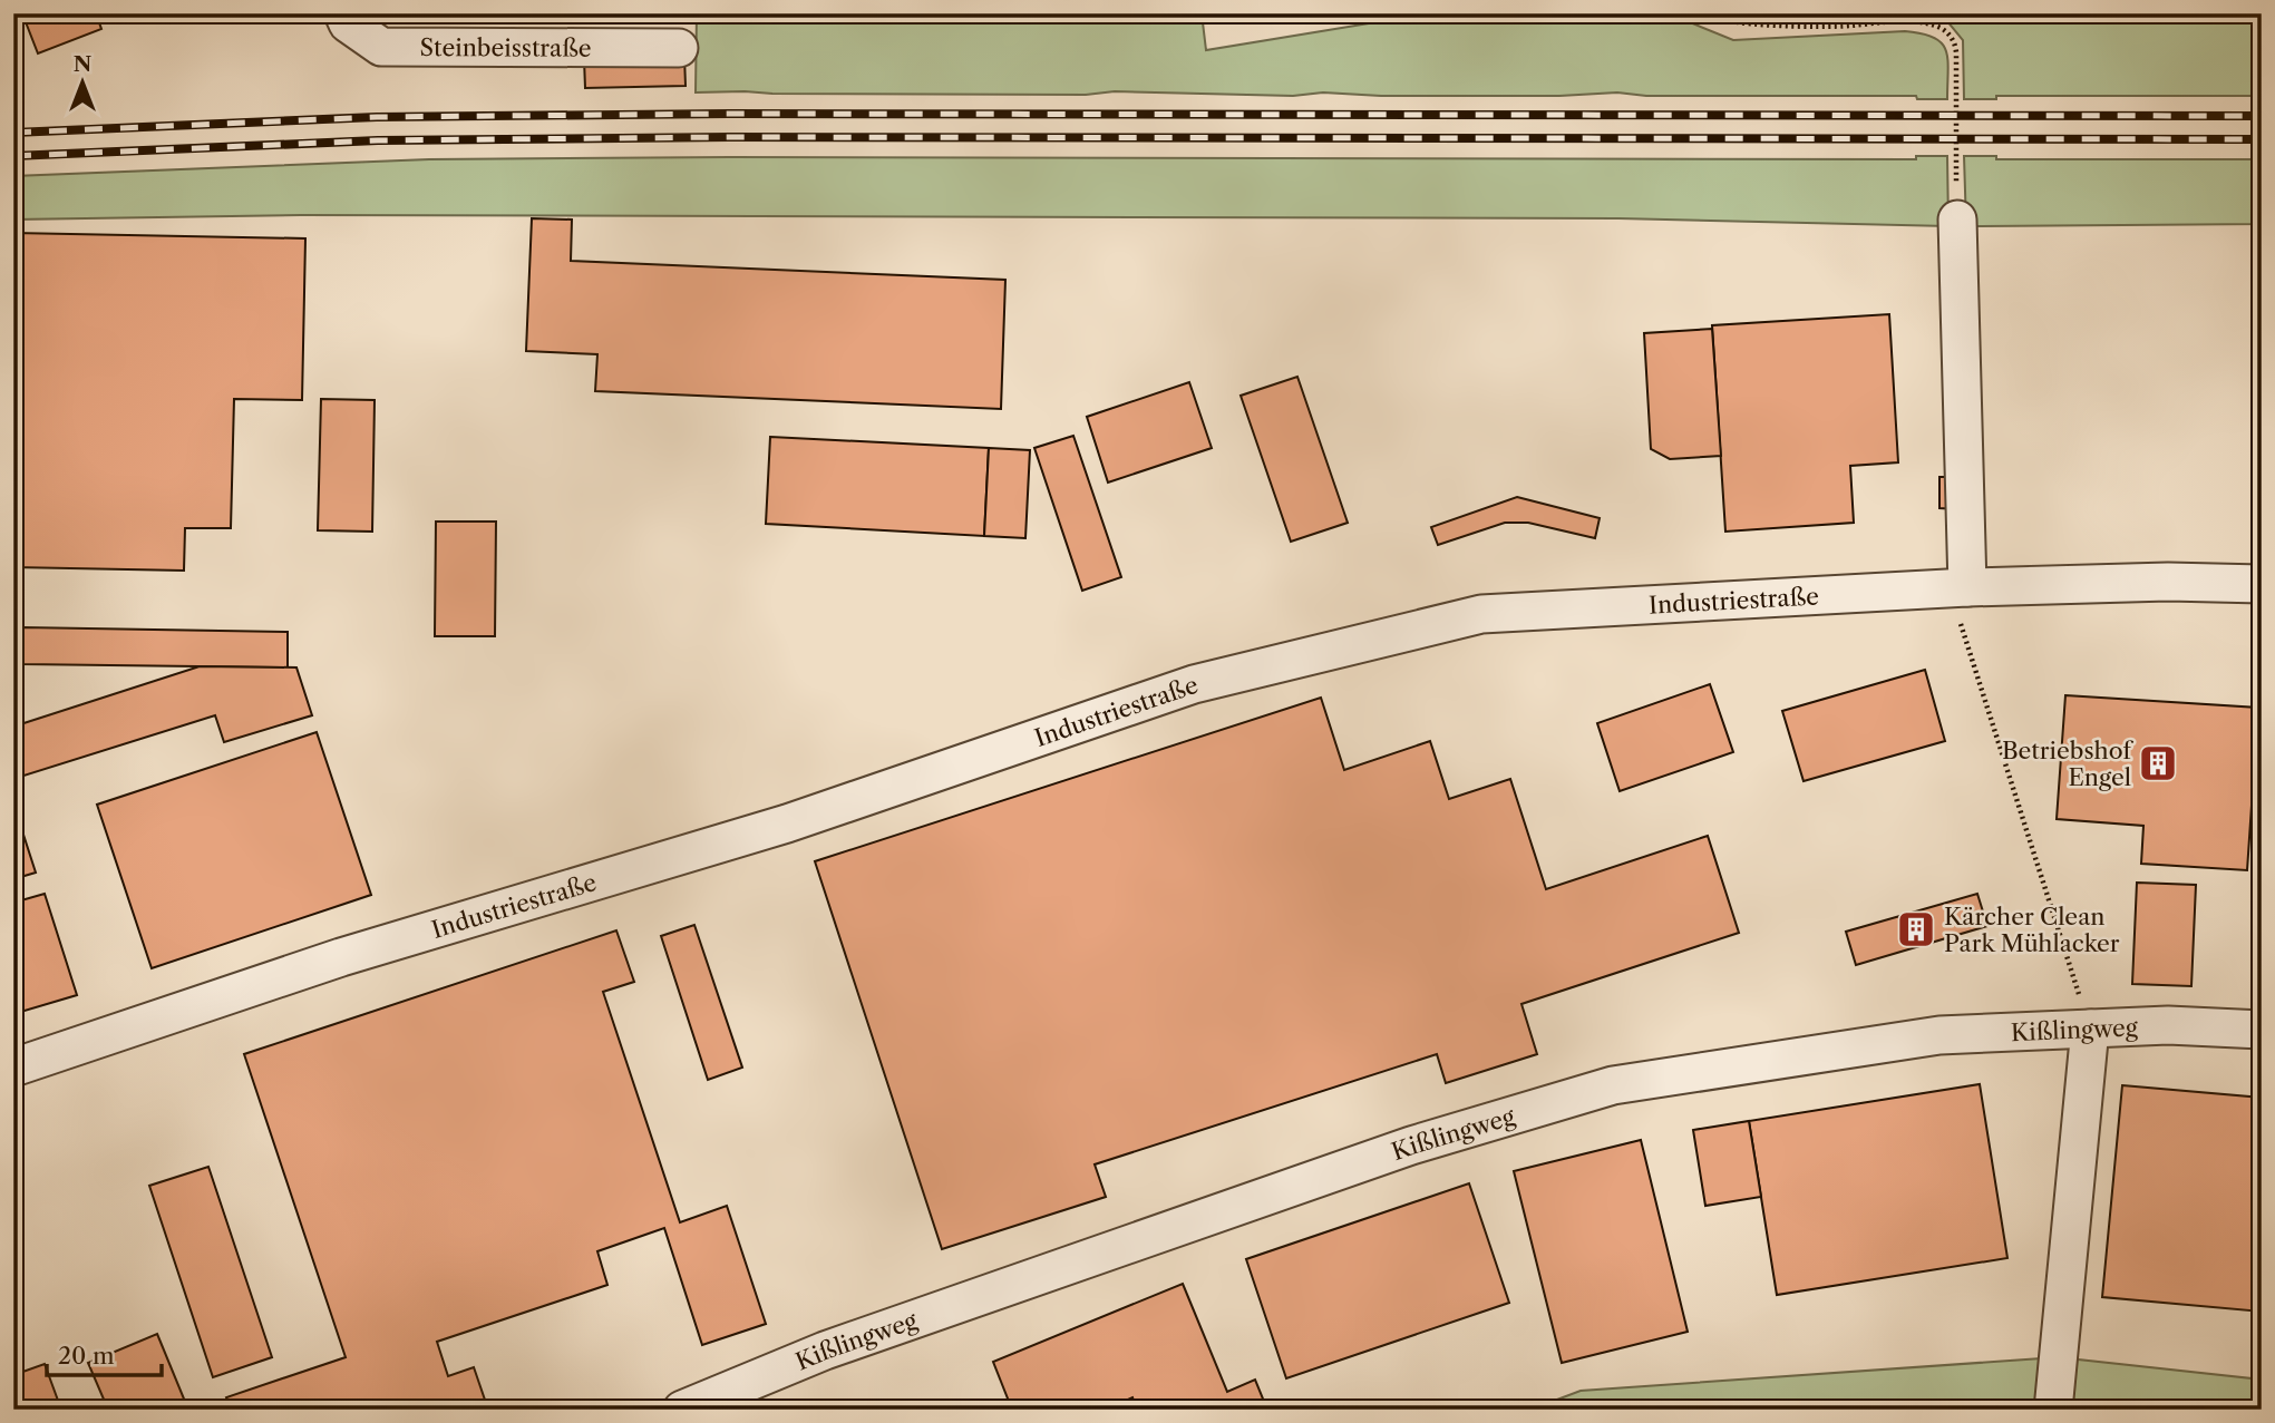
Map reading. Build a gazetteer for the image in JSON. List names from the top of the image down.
{
  "streets": {
    "street": ["Steinbeisstraße", "Industriestraße", "Kißlingweg"]
  },
  "places": {
    "building": ["Betriebshof Engel", "Kärcher Clean Park Mühlacker"]
  },
  "scale_bar": "20 m",
  "north": "top"
}
